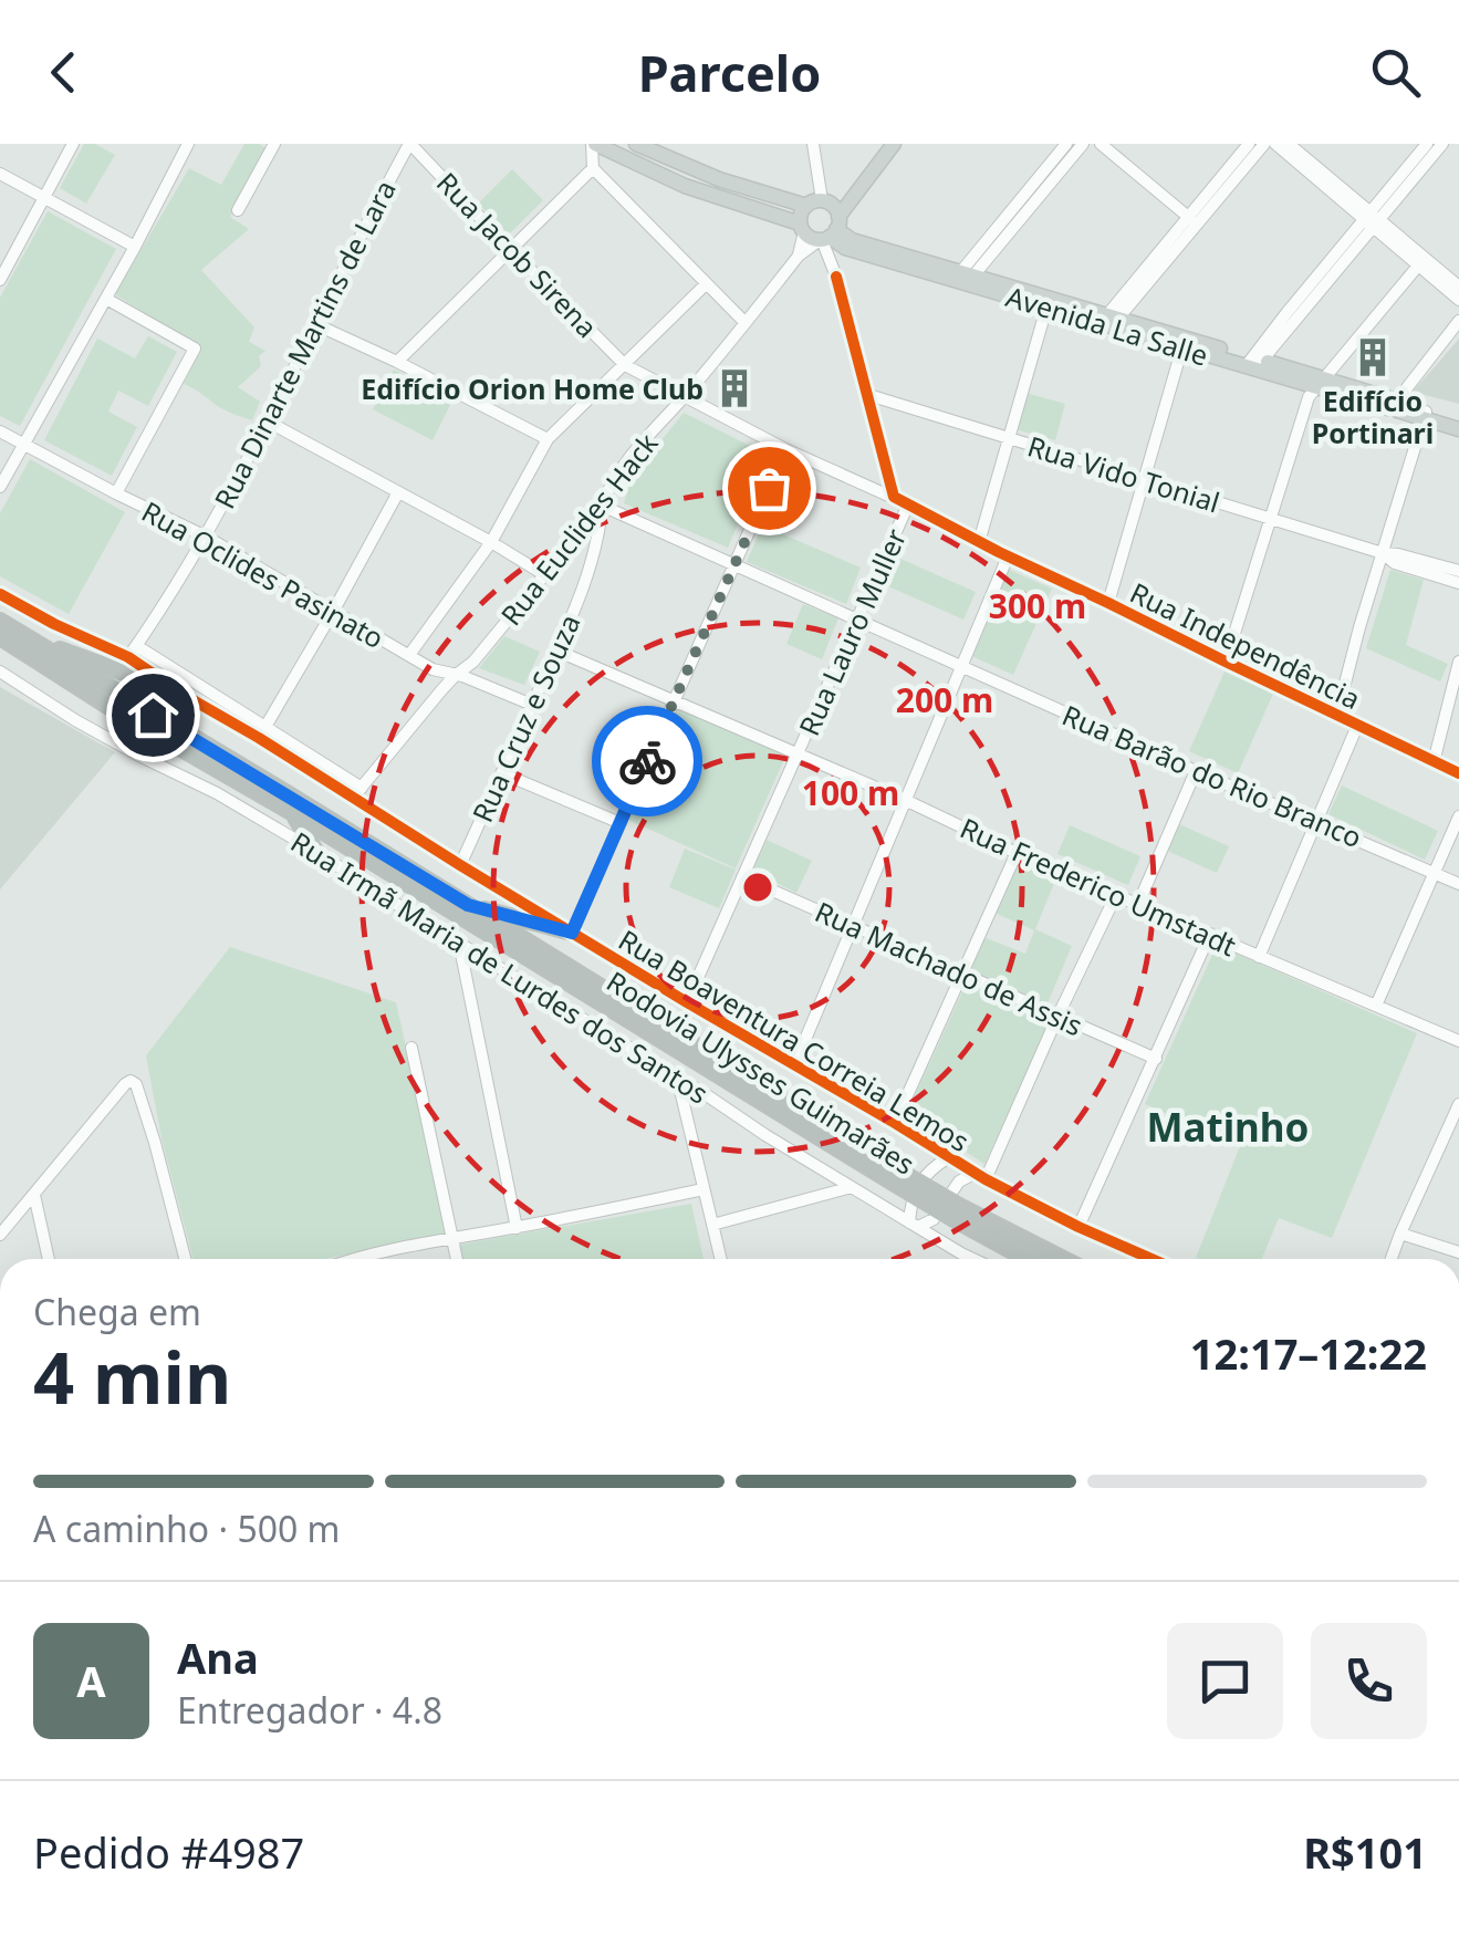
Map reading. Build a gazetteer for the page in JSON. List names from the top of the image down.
{
  "streets": {
    "highway": ["Rodovia Ulysses Guimarães"],
    "main road": ["Avenida La Salle", "Rua Euclides Hack"],
    "street": [
      "Rua Jacob Sirena",
      "Rua Dinarte Martins de Lara",
      "Rua Vido Tonial",
      "Rua Oclides Pasinato",
      "Rua Lauro Muller",
      "Rua Independência",
      "Rua Cruz e Souza",
      "Rua Barão do Rio Branco",
      "Rua Frederico Umstadt",
      "Rua Irmã Maria de Lurdes dos Santos",
      "Rua Machado de Assis",
      "Rua Boaventura Correia Lemos"
    ]
  },
  "crossings": [
    ["Rua Jacob Sirena", "Rua Dinarte Martins de Lara"],
    ["Rua Jacob Sirena", "Rua Independência"],
    ["Avenida La Salle", "Rua Euclides Hack"],
    ["Rua Dinarte Martins de Lara", "Rua Oclides Pasinato"],
    ["Rua Dinarte Martins de Lara", "Rua Boaventura Correia Lemos"],
    ["Rua Euclides Hack", "Rua Oclides Pasinato"],
    ["Rua Euclides Hack", "Rua Independência"],
    ["Rua Euclides Hack", "Rua Cruz e Souza"],
    ["Rua Euclides Hack", "Rua Barão do Rio Branco"],
    ["Rua Euclides Hack", "Rua Boaventura Correia Lemos"],
    ["Rua Oclides Pasinato", "Rua Cruz e Souza"],
    ["Rua Lauro Muller", "Rua Independência"],
    ["Rua Lauro Muller", "Rua Barão do Rio Branco"],
    ["Rua Lauro Muller", "Rua Frederico Umstadt"],
    ["Rua Lauro Muller", "Rua Machado de Assis"],
    ["Rua Lauro Muller", "Rua Boaventura Correia Lemos"],
    ["Rua Cruz e Souza", "Rua Barão do Rio Branco"],
    ["Rua Cruz e Souza", "Rua Frederico Umstadt"],
    ["Rua Cruz e Souza", "Rua Boaventura Correia Lemos"]
  ],
  "districts": ["Matinho"],
  "places": {
    "building": ["Edifício Portinari", "Edifício Orion Home Club"]
  },
  "page": {
    "header": "Parcelo",
    "heading": ["4 min", "Chega em", "12:17–12:22"],
    "panel": [
      "Ana",
      "Entregador · 4.8",
      "Pedido #4987",
      "R$101"
    ],
    "bar": "A caminho · 500 m",
    "round": "A"
  },
  "rings": ["300 m", "200 m", "100 m"]
}
